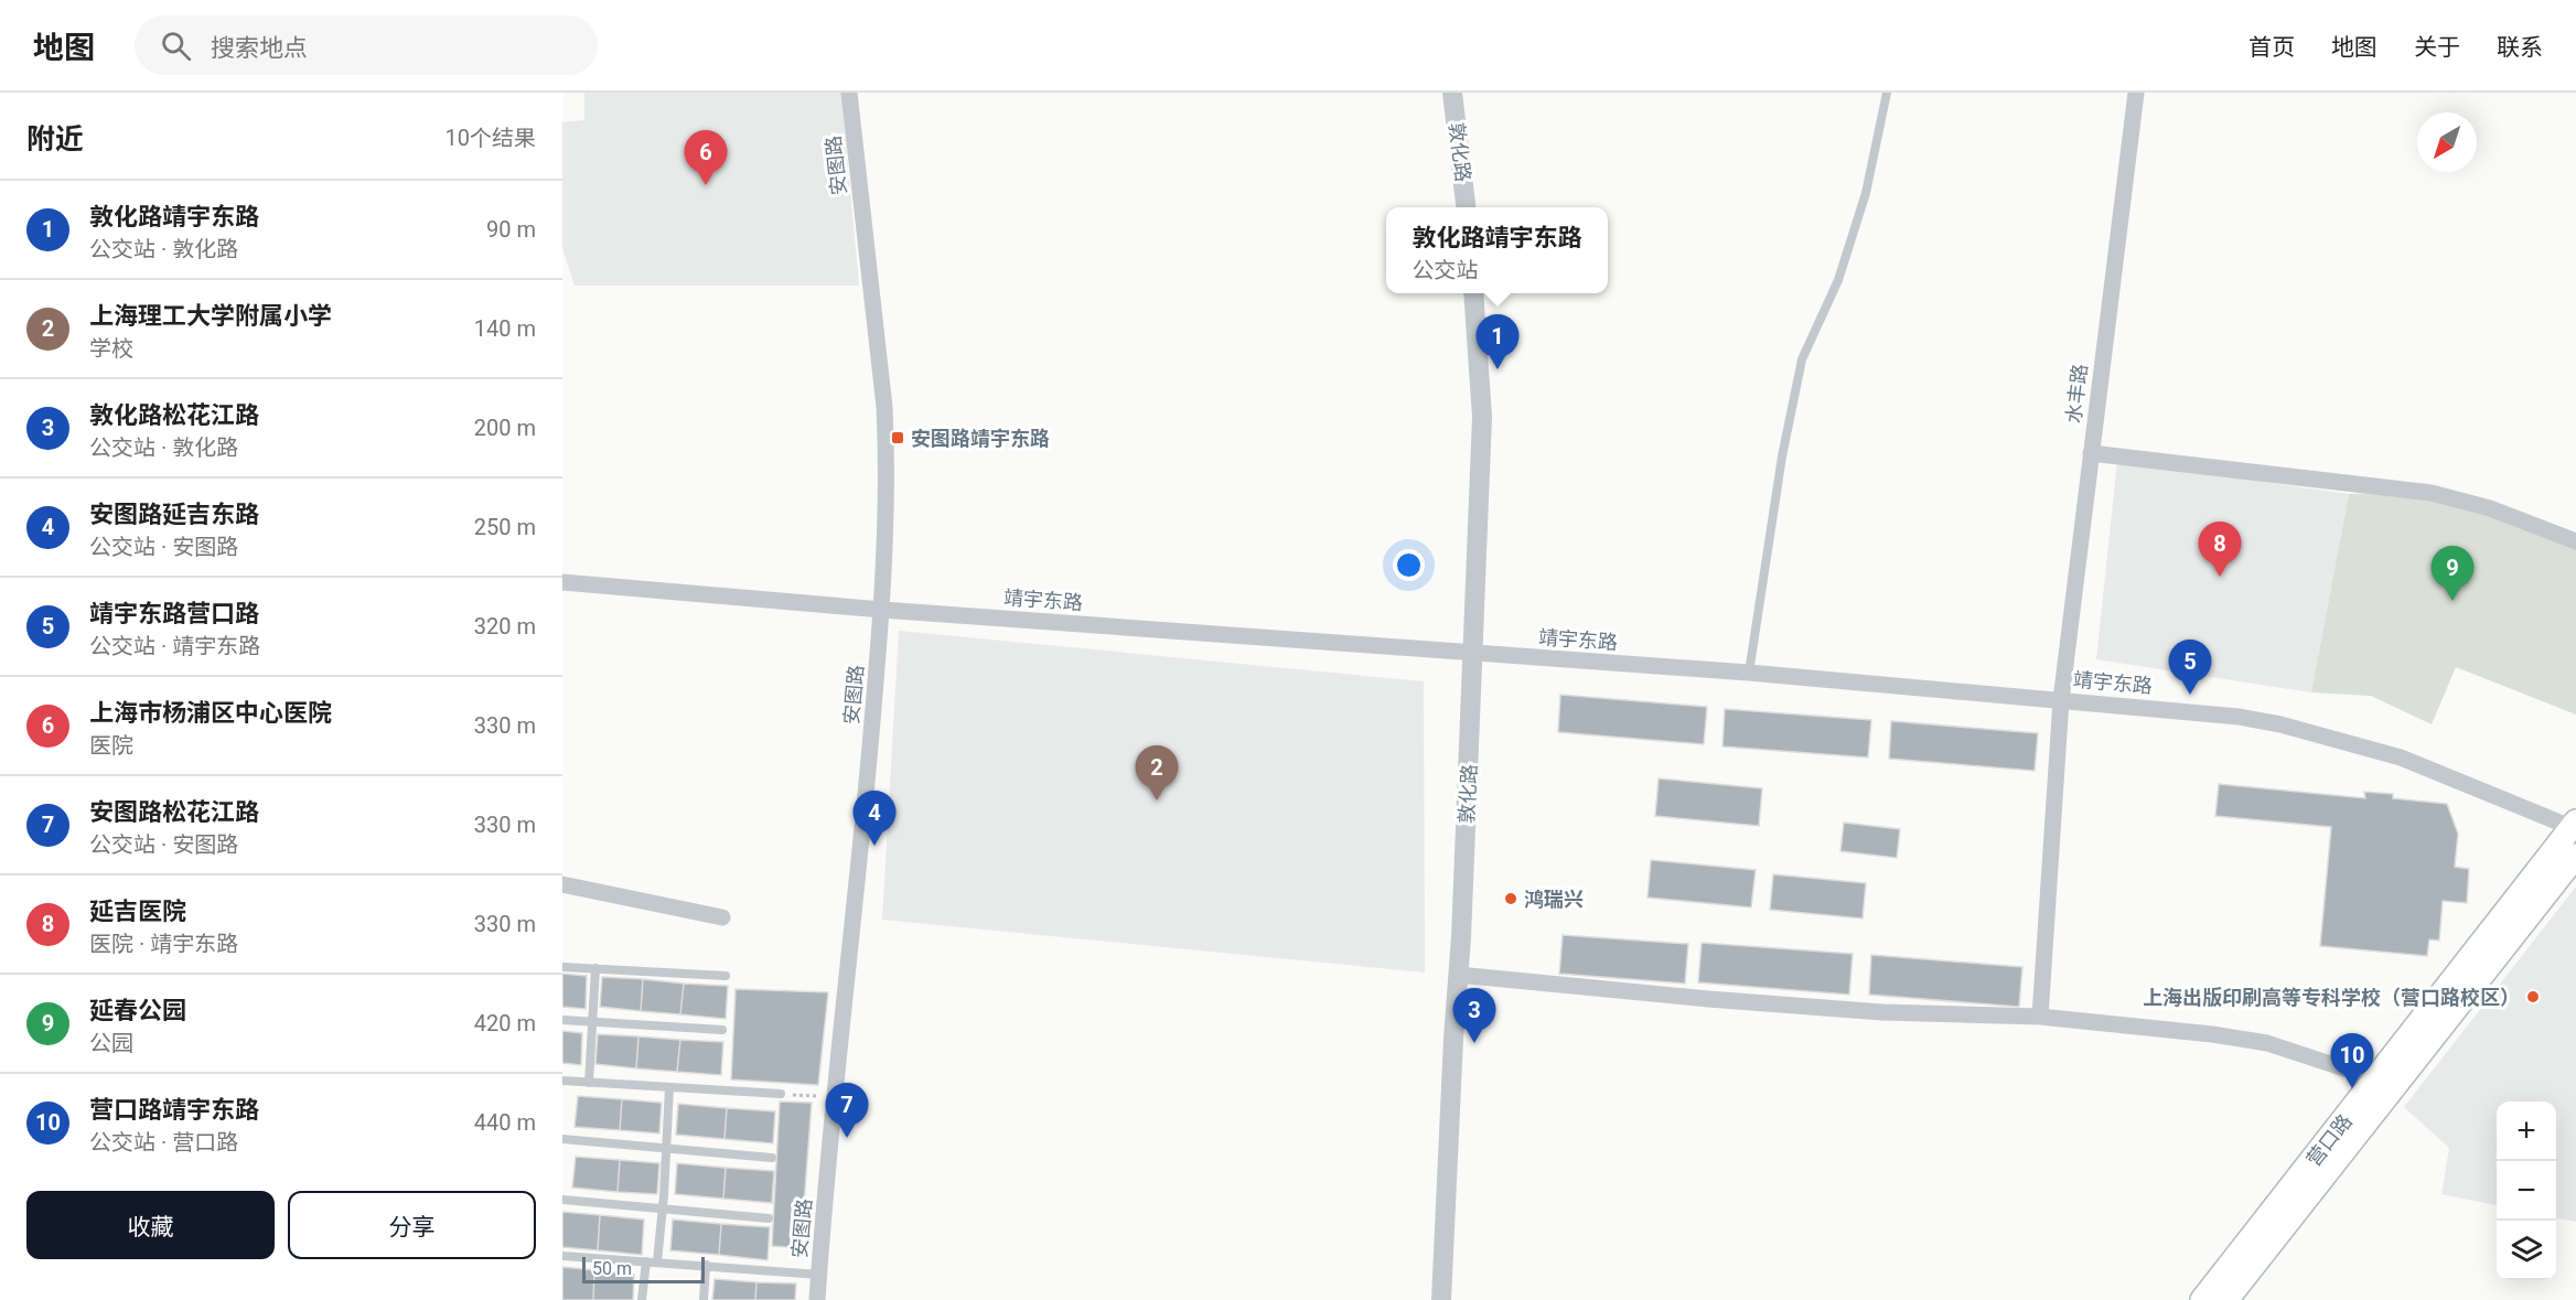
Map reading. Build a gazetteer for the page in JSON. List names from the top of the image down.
{
  "streets": {
    "main road": ["营口路"],
    "street": [
      "敦化路",
      "安图路",
      "水丰路",
      "靖宇东路"
    ]
  },
  "crossings": [
    ["敦化路", "靖宇东路"],
    ["安图路", "靖宇东路"],
    ["水丰路", "靖宇东路"],
    ["靖宇东路", "营口路"]
  ],
  "places": {
    "transit": ["安图路靖宇东路"],
    "other": ["鸿瑞兴", "上海出版印刷高等专科学校（营口路校区）"]
  },
  "scale_bar": "50 m",
  "north": "bottom left",
  "page": {
    "header": "地图",
    "search": "搜索地点",
    "nav": [
      "首页",
      "地图",
      "关于",
      "联系"
    ],
    "heading": ["附近", "10个结果"],
    "pins": [
      "6",
      "1",
      "8",
      "9",
      "5",
      "2",
      "4",
      "3",
      "10",
      "7"
    ],
    "list": [
      {
        "mark": "1",
        "name": "敦化路靖宇东路",
        "note": "公交站 · 敦化路",
        "value": "90 m"
      },
      {
        "mark": "2",
        "name": "上海理工大学附属小学",
        "note": "学校",
        "value": "140 m"
      },
      {
        "mark": "3",
        "name": "敦化路松花江路",
        "note": "公交站 · 敦化路",
        "value": "200 m"
      },
      {
        "mark": "4",
        "name": "安图路延吉东路",
        "note": "公交站 · 安图路",
        "value": "250 m"
      },
      {
        "mark": "5",
        "name": "靖宇东路营口路",
        "note": "公交站 · 靖宇东路",
        "value": "320 m"
      },
      {
        "mark": "6",
        "name": "上海市杨浦区中心医院",
        "note": "医院",
        "value": "330 m"
      },
      {
        "mark": "7",
        "name": "安图路松花江路",
        "note": "公交站 · 安图路",
        "value": "330 m"
      },
      {
        "mark": "8",
        "name": "延吉医院",
        "note": "医院 · 靖宇东路",
        "value": "330 m"
      },
      {
        "mark": "9",
        "name": "延春公园",
        "note": "公园",
        "value": "420 m"
      },
      {
        "mark": "10",
        "name": "营口路靖宇东路",
        "note": "公交站 · 营口路",
        "value": "440 m"
      }
    ],
    "popup": ["敦化路靖宇东路", "公交站"],
    "map_buttons": ["+", "−"],
    "buttons": ["收藏", "分享"],
    "scale": "50 m"
  }
}
